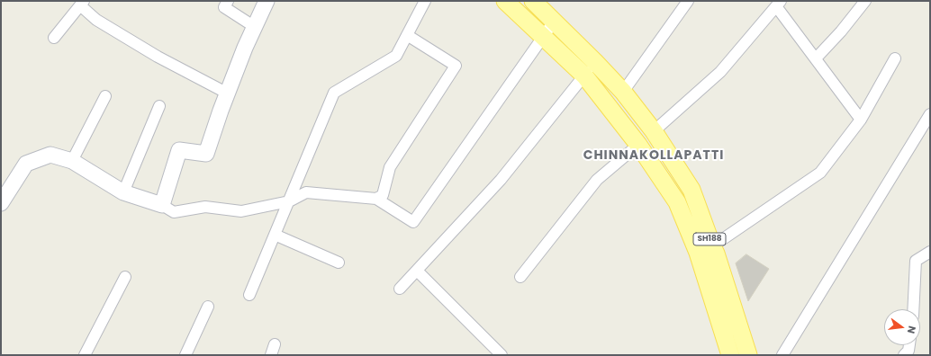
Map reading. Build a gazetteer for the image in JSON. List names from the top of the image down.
{
  "streets": {
    "main road": ["SH188"]
  },
  "districts": ["CHINNAKOLLAPATTI"],
  "north": "right"
}
